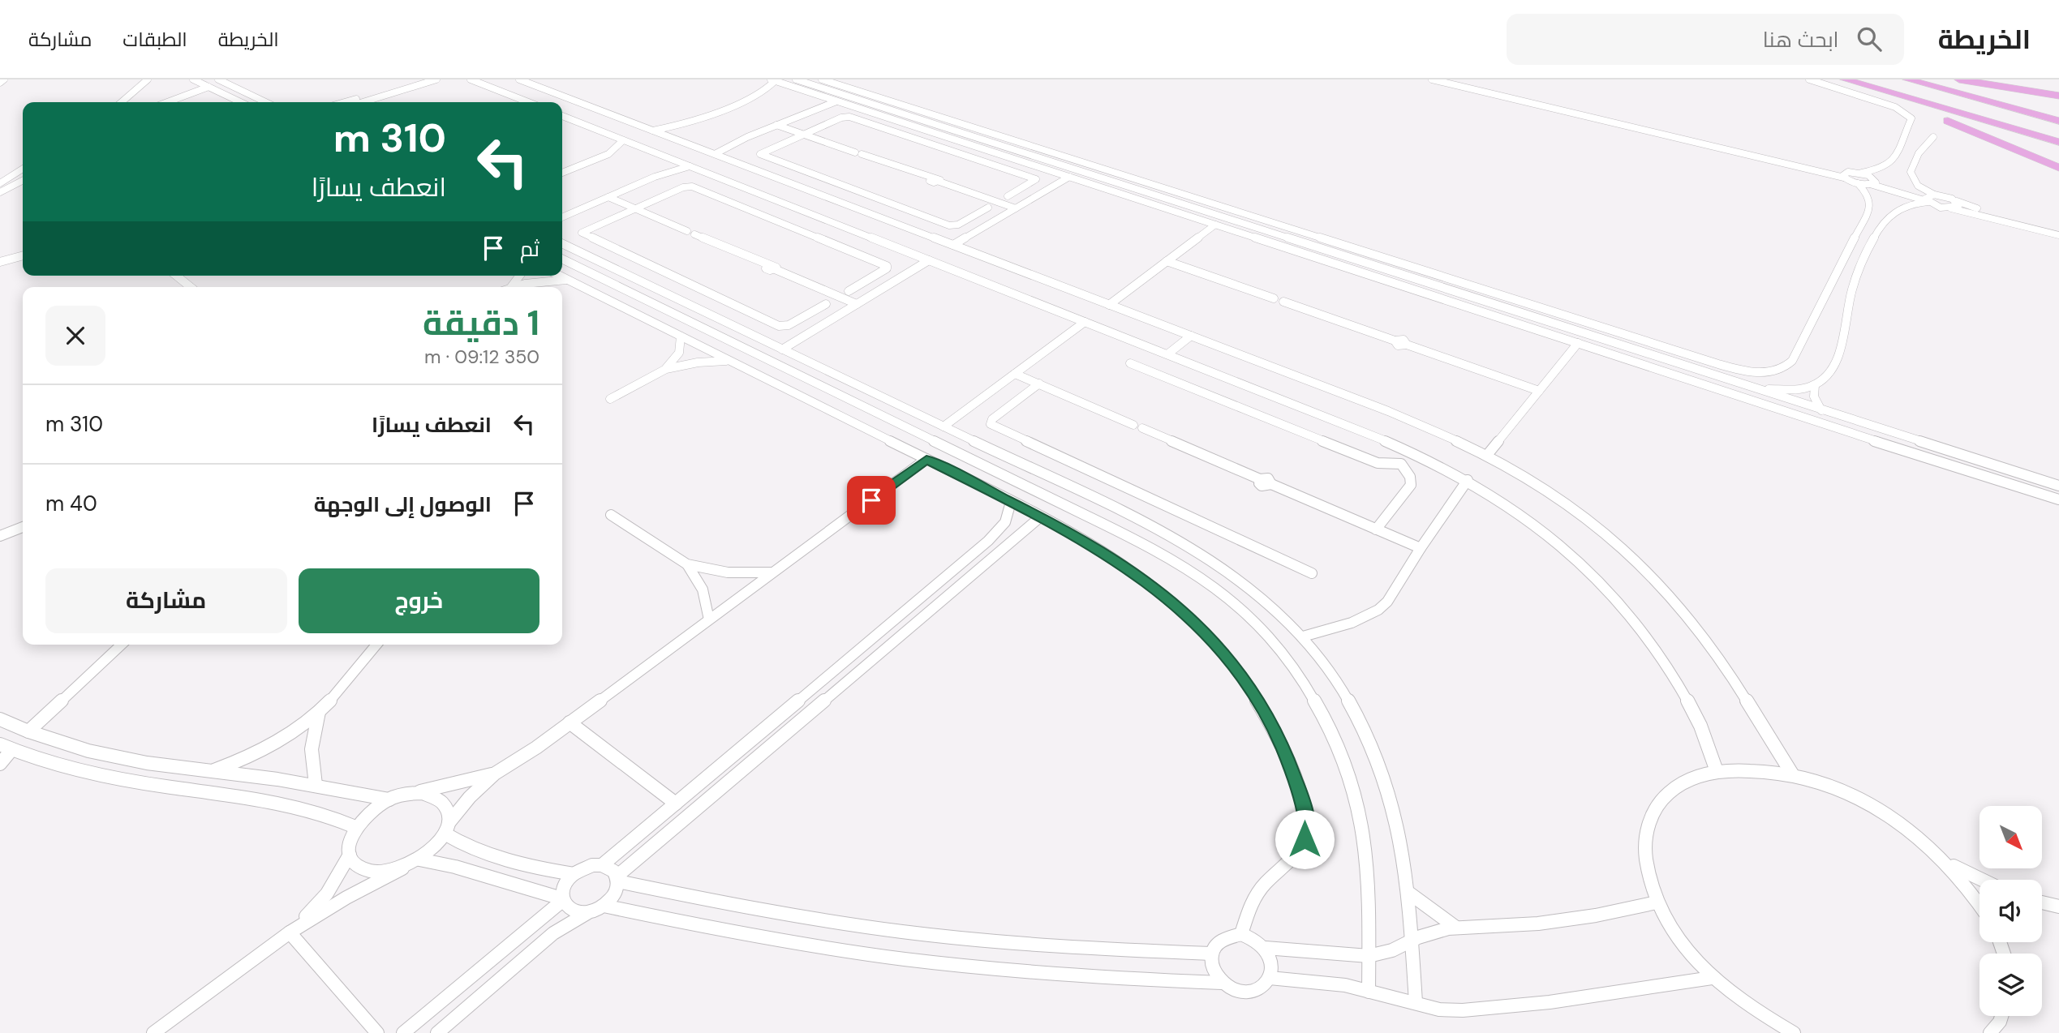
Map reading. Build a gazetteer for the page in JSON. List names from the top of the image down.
{
  "north": "bottom right",
  "page": {
    "header": "الخريطة",
    "search": "ابحث هنا",
    "nav": ["الخريطة", "الطبقات", "مشاركة"],
    "turn": ["310 m", "انعطف يسارًا"],
    "then": "ثم",
    "heading": ["1 دقيقة", "350 m · 09:12"],
    "list": [
      {
        "name": "انعطف يسارًا",
        "value": "310 m"
      },
      {
        "name": "الوصول إلى الوجهة",
        "value": "40 m"
      }
    ],
    "buttons": ["خروج", "مشاركة"]
  }
}
